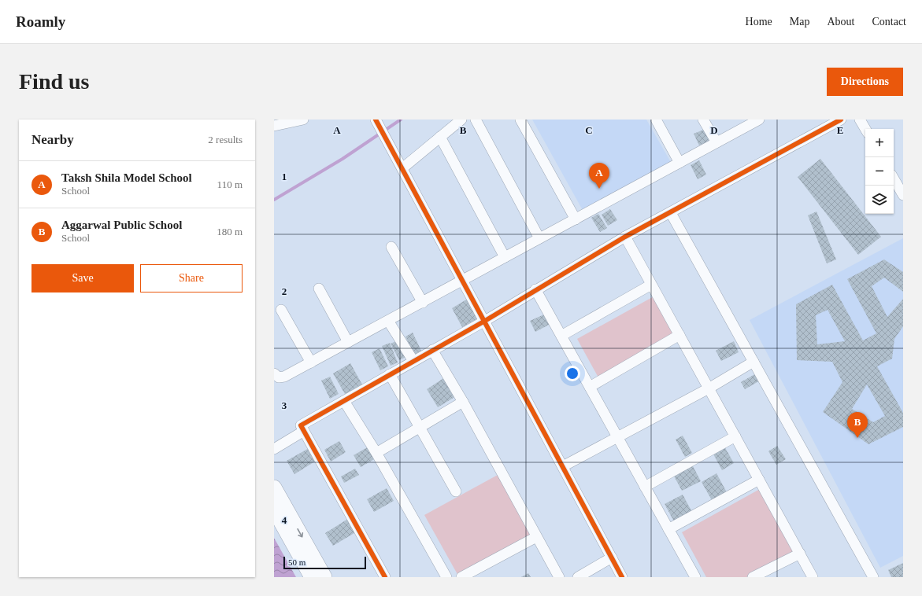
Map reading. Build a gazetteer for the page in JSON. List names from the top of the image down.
{
  "scale_bar": "50 m",
  "page": {
    "header": "Roamly",
    "nav": [
      "Home",
      "Map",
      "About",
      "Contact"
    ],
    "buttons": [
      "Directions",
      ["Save", "Share"]
    ],
    "title": "Find us",
    "heading": ["Nearby", "2 results"],
    "map_buttons": ["+", "−"],
    "list": [
      {
        "mark": "A",
        "name": "Taksh Shila Model School",
        "note": "School",
        "value": "110 m"
      },
      {
        "mark": "B",
        "name": "Aggarwal Public School",
        "note": "School",
        "value": "180 m"
      }
    ],
    "pins": ["A", "B"],
    "scale": "50 m"
  },
  "grid": {
    "columns": [
      "A",
      "B",
      "C",
      "D",
      "E"
    ],
    "rows": [
      "1",
      "2",
      "3",
      "4"
    ]
  }
}
